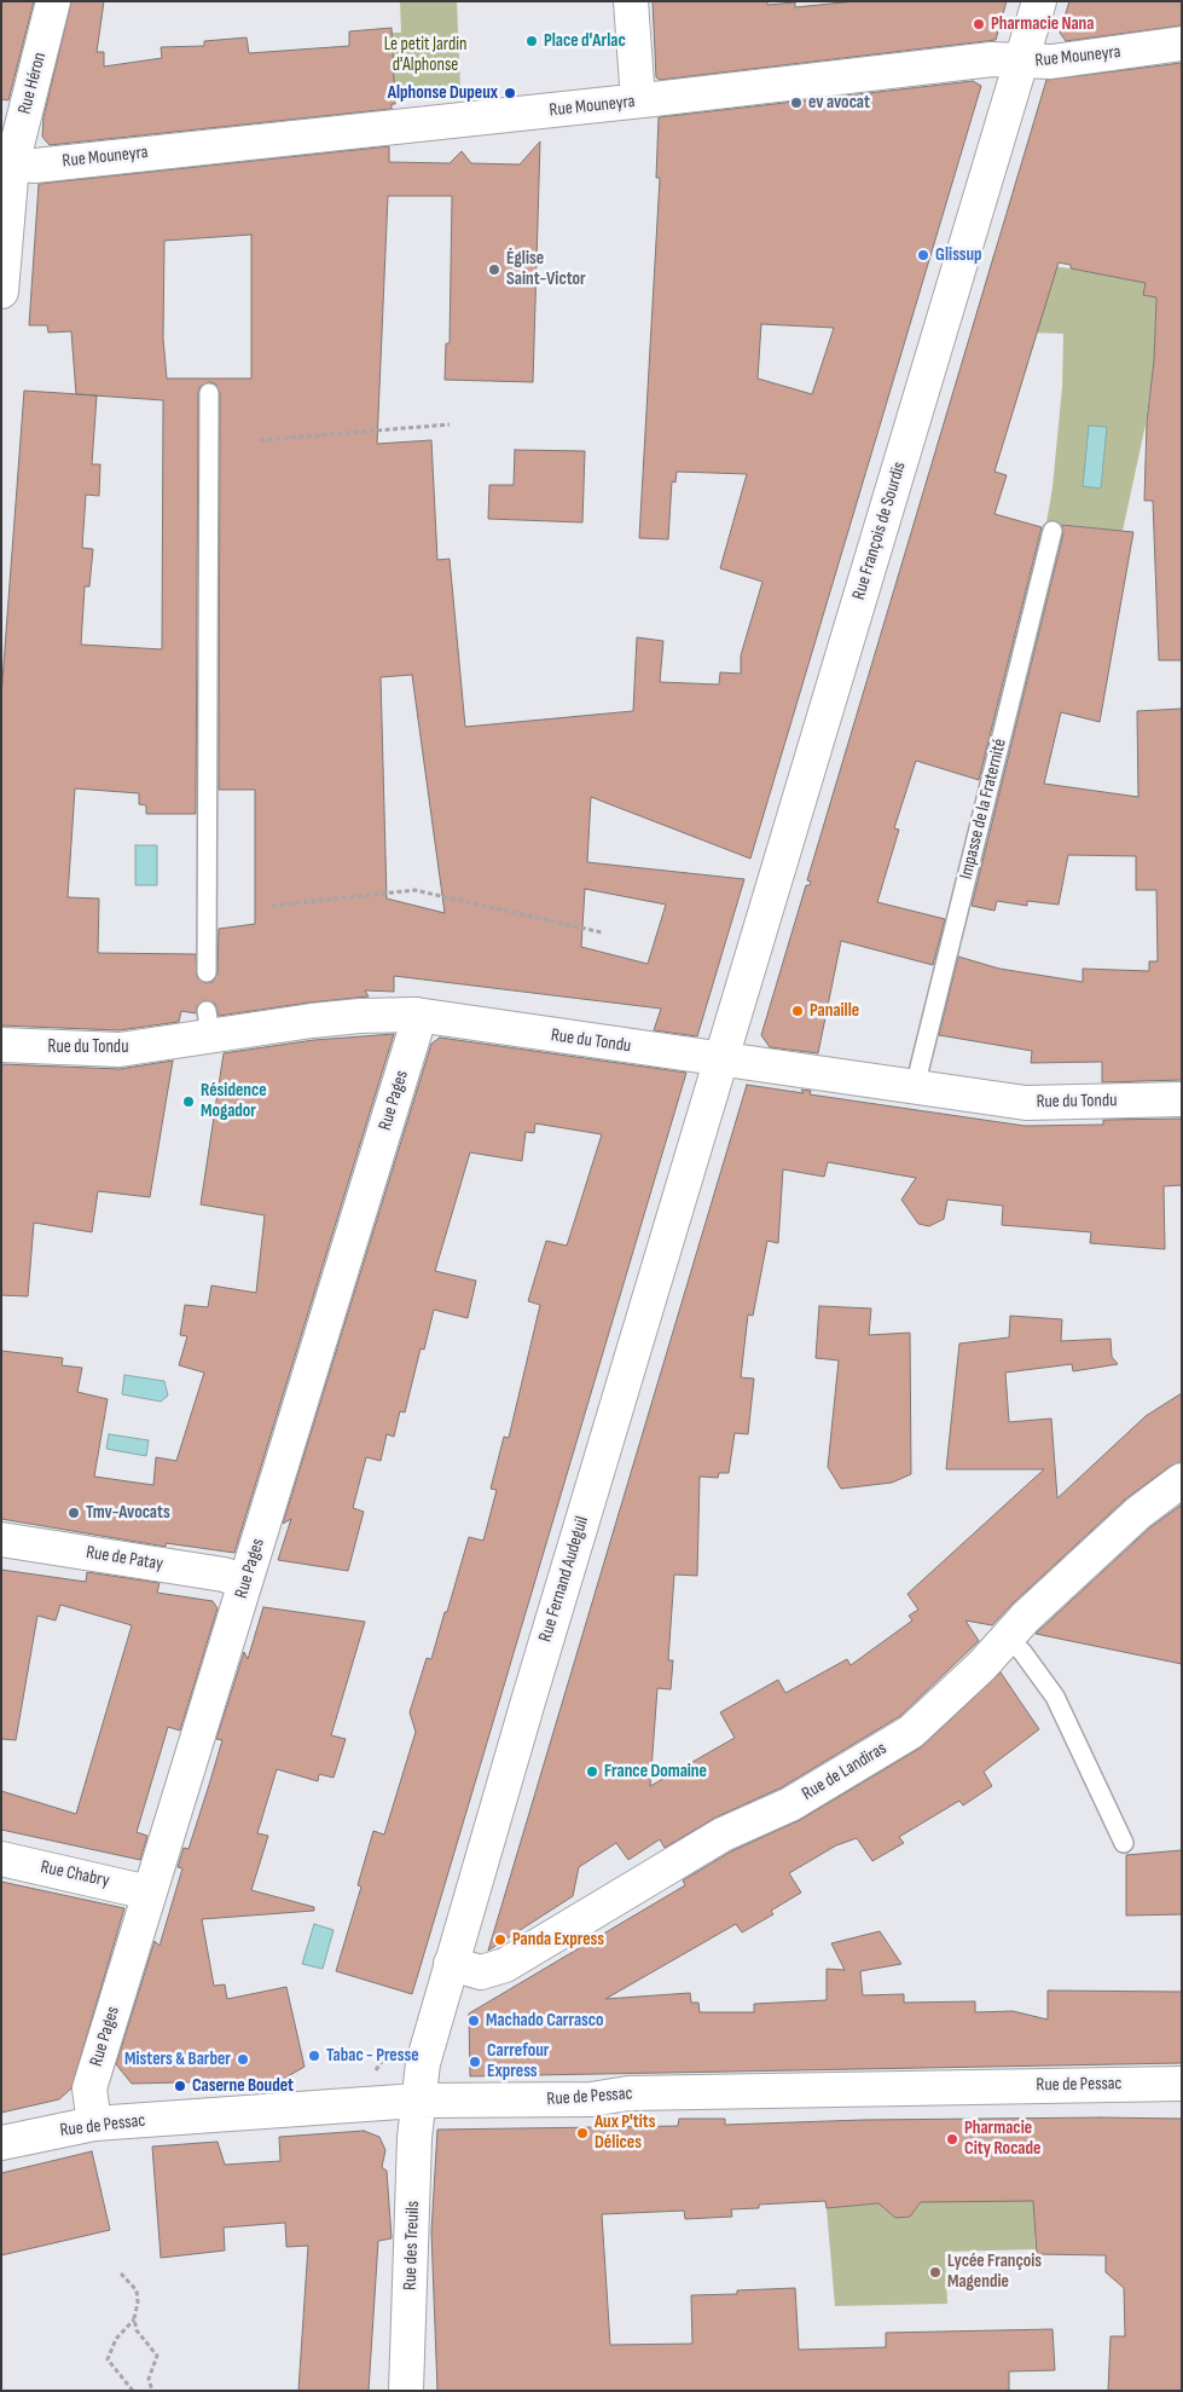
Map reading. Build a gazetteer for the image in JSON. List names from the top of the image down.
{
  "streets": {
    "street": [
      "Rue Mouneyra",
      "Rue Héron",
      "Rue François de Sourdis",
      "Rue du Tondu",
      "Rue Pages",
      "Rue de Patay",
      "Rue Fernand Audeguil",
      "Rue de Landiras",
      "Rue Chabry",
      "Rue de Pessac",
      "Rue des Treuils"
    ],
    "lane": ["Impasse de la Fraternité"]
  },
  "crossings": [
    ["Rue Mouneyra", "Rue Héron"],
    ["Rue Mouneyra", "Rue François de Sourdis"],
    ["Rue François de Sourdis", "Rue du Tondu"],
    ["Rue François de Sourdis", "Rue Fernand Audeguil"],
    ["Impasse de la Fraternité", "Rue du Tondu"],
    ["Rue du Tondu", "Rue Pages"],
    ["Rue du Tondu", "Rue Fernand Audeguil"],
    ["Rue Pages", "Rue de Patay"],
    ["Rue Pages", "Rue Chabry"],
    ["Rue Pages", "Rue de Pessac"],
    ["Rue Fernand Audeguil", "Rue de Landiras"],
    ["Rue Fernand Audeguil", "Rue de Pessac"],
    ["Rue Fernand Audeguil", "Rue des Treuils"],
    ["Rue de Pessac", "Rue des Treuils"]
  ],
  "parks": ["Le petit Jardin d'Alphonse"],
  "places": [
    "Pharmacie Nana",
    "Place d'Arlac",
    "Alphonse Dupeux",
    "ev avocat",
    "Glissup",
    "Église Saint-Victor",
    "Panaille",
    "Résidence Mogador",
    "Tmv-Avocats",
    "France Domaine",
    "Panda Express",
    "Machado Carrasco",
    "Tabac - Presse",
    "Misters & Barber",
    "Carrefour Express",
    "Caserne Boudet",
    "Aux P'tits Délices",
    "Pharmacie City Rocade",
    "Lycée François Magendie"
  ]
}
